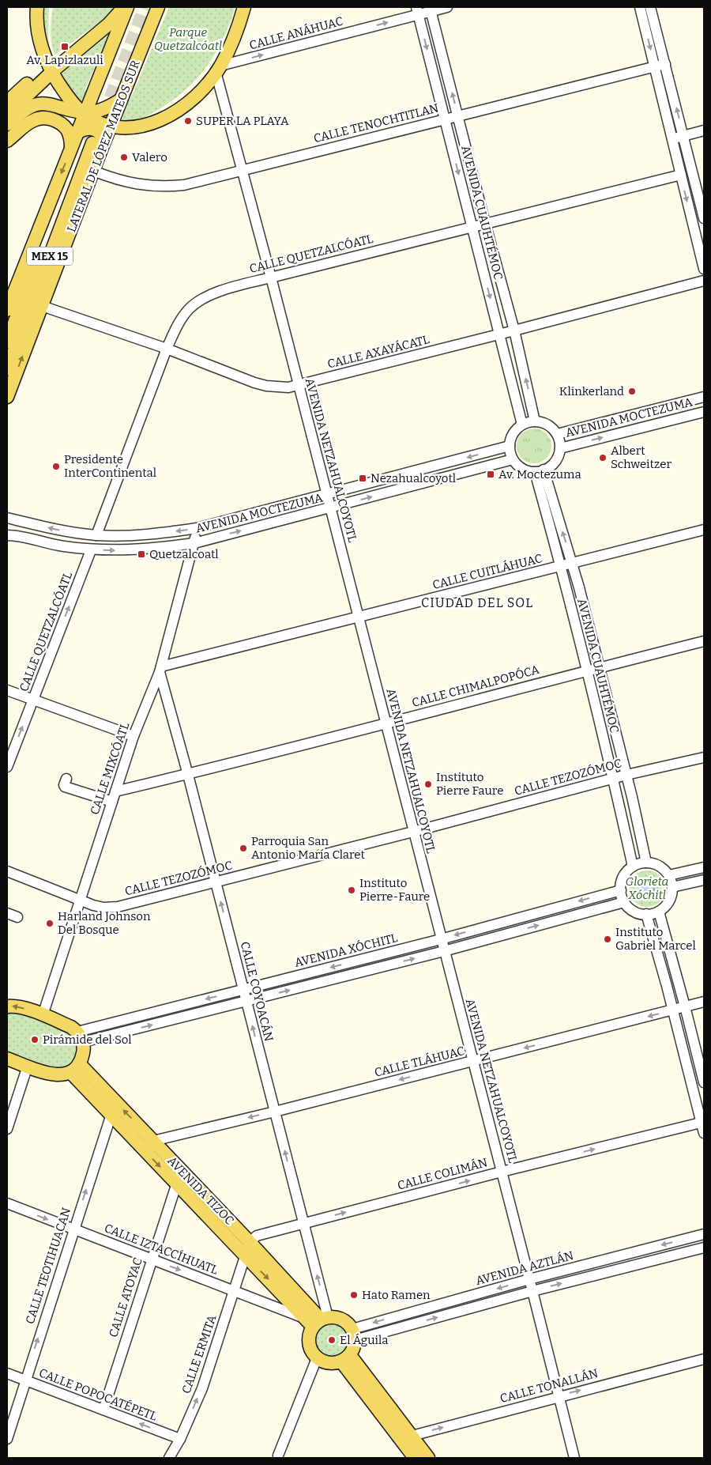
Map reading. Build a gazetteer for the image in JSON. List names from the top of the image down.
{
  "streets": {
    "main road": ["LATERAL DE LÓPEZ MATEOS SUR", "MEX 15", "AVENIDA TIZOC"],
    "street": [
      "CALLE ANÁHUAC",
      "CALLE TENOCHTITLAN",
      "AVENIDA CUAUHTÉMOC",
      "CALLE QUETZALCÓATL",
      "CALLE AXAYÁCATL",
      "AVENIDA MOCTEZUMA",
      "AVENIDA NETZAHUALCOYOTL",
      "CALLE CUITLÁHUAC",
      "CALLE CHIMALPOPÓCA",
      "CALLE MIXCÓATL",
      "CALLE TEZOZÓMOC",
      "AVENIDA XÓCHITL",
      "CALLE COYOACÁN",
      "CALLE TLÁHUAC",
      "CALLE COLIMÁN",
      "CALLE IZTACCÍHUATL",
      "CALLE TEOTIHUACAN",
      "AVENIDA AZTLÁN",
      "CALLE ATOYAC",
      "CALLE ERMITA",
      "CALLE TONALLÁN",
      "CALLE POPOCATÉPETL"
    ]
  },
  "crossings": [
    ["CALLE ANÁHUAC", "AVENIDA CUAUHTÉMOC"],
    ["CALLE ANÁHUAC", "AVENIDA NETZAHUALCOYOTL"],
    ["CALLE TENOCHTITLAN", "LATERAL DE LÓPEZ MATEOS SUR"],
    ["CALLE TENOCHTITLAN", "AVENIDA CUAUHTÉMOC"],
    ["CALLE TENOCHTITLAN", "AVENIDA NETZAHUALCOYOTL"],
    ["LATERAL DE LÓPEZ MATEOS SUR", "MEX 15"],
    ["LATERAL DE LÓPEZ MATEOS SUR", "CALLE AXAYÁCATL"],
    ["AVENIDA CUAUHTÉMOC", "CALLE QUETZALCÓATL"],
    ["AVENIDA CUAUHTÉMOC", "CALLE AXAYÁCATL"],
    ["AVENIDA CUAUHTÉMOC", "AVENIDA MOCTEZUMA"],
    ["AVENIDA CUAUHTÉMOC", "CALLE CUITLÁHUAC"],
    ["AVENIDA CUAUHTÉMOC", "CALLE CHIMALPOPÓCA"],
    ["AVENIDA CUAUHTÉMOC", "CALLE TEZOZÓMOC"],
    ["AVENIDA CUAUHTÉMOC", "AVENIDA XÓCHITL"],
    ["CALLE QUETZALCÓATL", "CALLE AXAYÁCATL"],
    ["CALLE QUETZALCÓATL", "AVENIDA MOCTEZUMA"],
    ["CALLE QUETZALCÓATL", "AVENIDA NETZAHUALCOYOTL"],
    ["CALLE AXAYÁCATL", "AVENIDA NETZAHUALCOYOTL"],
    ["AVENIDA MOCTEZUMA", "AVENIDA NETZAHUALCOYOTL"],
    ["AVENIDA MOCTEZUMA", "CALLE MIXCÓATL"],
    ["AVENIDA NETZAHUALCOYOTL", "CALLE CUITLÁHUAC"],
    ["AVENIDA NETZAHUALCOYOTL", "CALLE CHIMALPOPÓCA"],
    ["AVENIDA NETZAHUALCOYOTL", "CALLE TEZOZÓMOC"],
    ["AVENIDA NETZAHUALCOYOTL", "AVENIDA XÓCHITL"],
    ["AVENIDA NETZAHUALCOYOTL", "CALLE TLÁHUAC"],
    ["AVENIDA NETZAHUALCOYOTL", "CALLE COLIMÁN"],
    ["AVENIDA NETZAHUALCOYOTL", "AVENIDA AZTLÁN"],
    ["AVENIDA NETZAHUALCOYOTL", "CALLE TONALLÁN"],
    ["CALLE CUITLÁHUAC", "CALLE MIXCÓATL"],
    ["CALLE CUITLÁHUAC", "CALLE COYOACÁN"],
    ["CALLE CHIMALPOPÓCA", "CALLE MIXCÓATL"],
    ["CALLE CHIMALPOPÓCA", "CALLE COYOACÁN"],
    ["CALLE MIXCÓATL", "CALLE TEZOZÓMOC"],
    ["CALLE MIXCÓATL", "CALLE COYOACÁN"],
    ["CALLE TEZOZÓMOC", "CALLE COYOACÁN"],
    ["AVENIDA XÓCHITL", "CALLE COYOACÁN"],
    ["CALLE COYOACÁN", "CALLE TLÁHUAC"],
    ["CALLE COYOACÁN", "CALLE COLIMÁN"],
    ["CALLE COYOACÁN", "AVENIDA TIZOC"],
    ["CALLE COYOACÁN", "CALLE IZTACCÍHUATL"],
    ["CALLE COYOACÁN", "AVENIDA AZTLÁN"],
    ["CALLE TLÁHUAC", "AVENIDA TIZOC"],
    ["CALLE COLIMÁN", "AVENIDA TIZOC"],
    ["AVENIDA TIZOC", "CALLE IZTACCÍHUATL"],
    ["AVENIDA TIZOC", "CALLE TEOTIHUACAN"],
    ["AVENIDA TIZOC", "AVENIDA AZTLÁN"],
    ["AVENIDA TIZOC", "CALLE ATOYAC"],
    ["AVENIDA TIZOC", "CALLE ERMITA"],
    ["CALLE IZTACCÍHUATL", "CALLE TEOTIHUACAN"],
    ["CALLE IZTACCÍHUATL", "AVENIDA AZTLÁN"],
    ["CALLE IZTACCÍHUATL", "CALLE ATOYAC"],
    ["CALLE IZTACCÍHUATL", "CALLE ERMITA"],
    ["CALLE TEOTIHUACAN", "CALLE POPOCATÉPETL"],
    ["CALLE ATOYAC", "CALLE POPOCATÉPETL"],
    ["CALLE ERMITA", "CALLE POPOCATÉPETL"]
  ],
  "one_way": [
    "CALLE ANÁHUAC",
    "CALLE COYOACÁN",
    "CALLE TLÁHUAC",
    "CALLE COLIMÁN",
    "CALLE IZTACCÍHUATL",
    "CALLE TEOTIHUACAN",
    "CALLE ERMITA",
    "CALLE TONALLÁN",
    "CALLE POPOCATÉPETL"
  ],
  "districts": ["CIUDAD DEL SOL"],
  "parks": ["Parque Quetzalcóatl", "Glorieta Xóchitl"],
  "places": {
    "transit": [
      "Av. Lapizlazuli",
      "Av. Moctezuma",
      "Nezahualcoyotl",
      "Quetzalcoatl"
    ],
    "other": [
      "SUPER LA PLAYA",
      "Valero",
      "Klinkerland",
      "Albert Schweitzer",
      "Presidente InterContinental",
      "Instituto Pierre Faure",
      "Parroquia San Antonio María Claret",
      "Instituto Pierre-Faure",
      "Harland Johnson Del Bosque",
      "Instituto Gabriel Marcel",
      "Pirámide del Sol",
      "Hato Ramen",
      "El Águila"
    ]
  }
}
